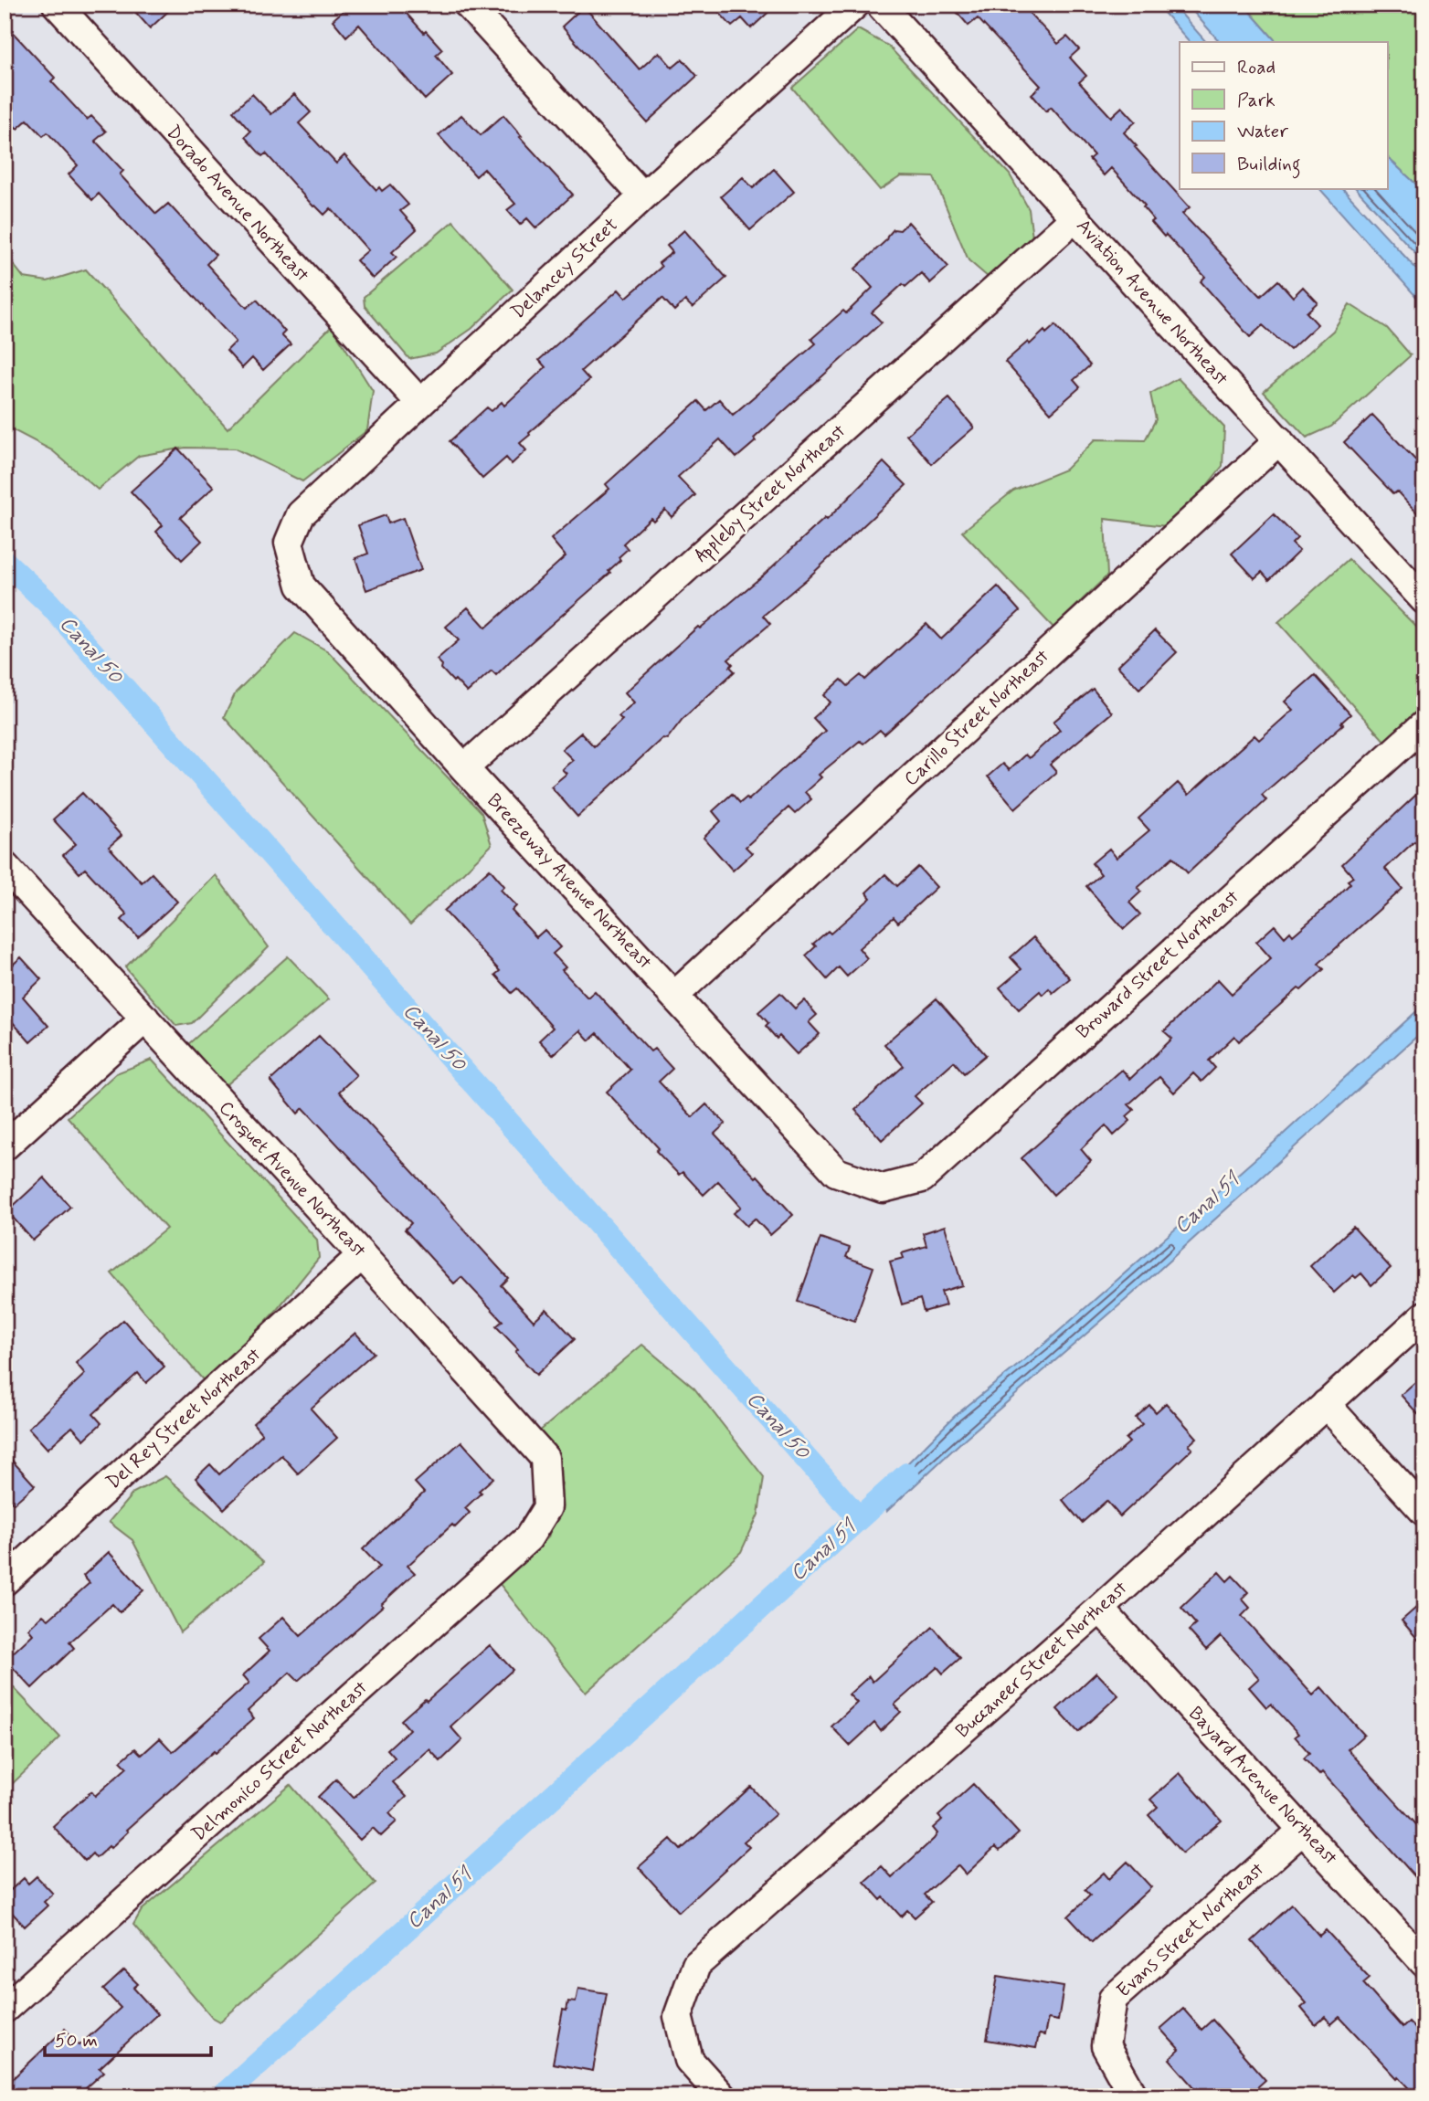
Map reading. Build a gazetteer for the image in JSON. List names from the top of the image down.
{
  "streets": {
    "street": [
      "Dorado Avenue Northeast",
      "Delancey Street",
      "Aviation Avenue Northeast",
      "Appleby Street Northeast",
      "Carillo Street Northeast",
      "Breezeway Avenue Northeast",
      "Broward Street Northeast",
      "Croquet Avenue Northeast",
      "Del Rey Street Northeast",
      "Buccaneer Street Northeast",
      "Delmonico Street Northeast",
      "Bayard Avenue Northeast",
      "Evans Street Northeast"
    ]
  },
  "crossings": [
    ["Dorado Avenue Northeast", "Delancey Street"],
    ["Delancey Street", "Breezeway Avenue Northeast"],
    ["Aviation Avenue Northeast", "Appleby Street Northeast"],
    ["Aviation Avenue Northeast", "Carillo Street Northeast"],
    ["Appleby Street Northeast", "Breezeway Avenue Northeast"],
    ["Carillo Street Northeast", "Breezeway Avenue Northeast"],
    ["Breezeway Avenue Northeast", "Broward Street Northeast"],
    ["Croquet Avenue Northeast", "Del Rey Street Northeast"],
    ["Croquet Avenue Northeast", "Delmonico Street Northeast"],
    ["Buccaneer Street Northeast", "Bayard Avenue Northeast"],
    ["Bayard Avenue Northeast", "Evans Street Northeast"]
  ],
  "water": ["Canal 50", "Canal 51"],
  "legend": [
    "Road",
    "Park",
    "Water",
    "Building"
  ],
  "scale_bar": "50 m"
}
